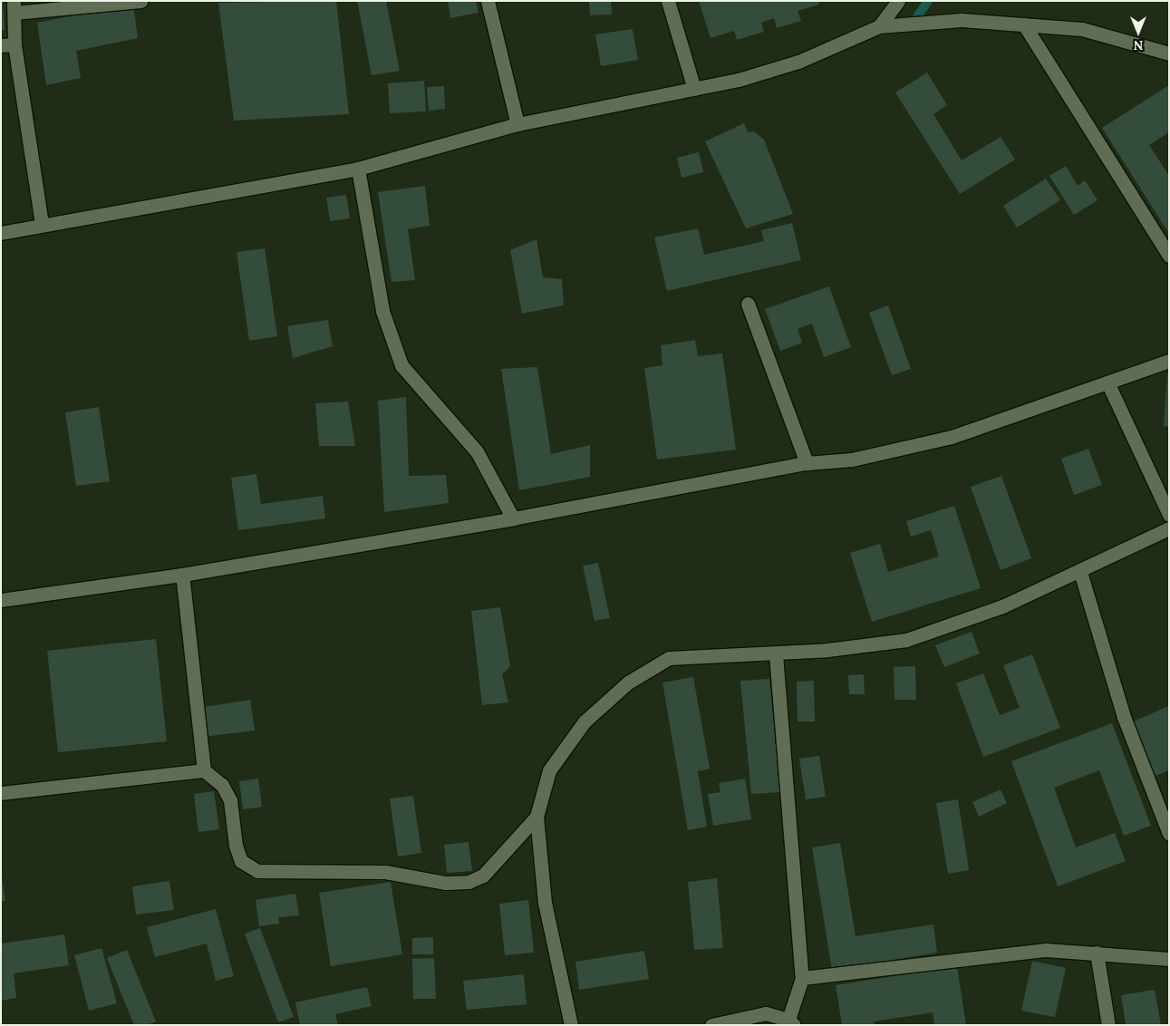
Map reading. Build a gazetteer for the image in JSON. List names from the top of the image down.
{
  "north": "bottom"
}
